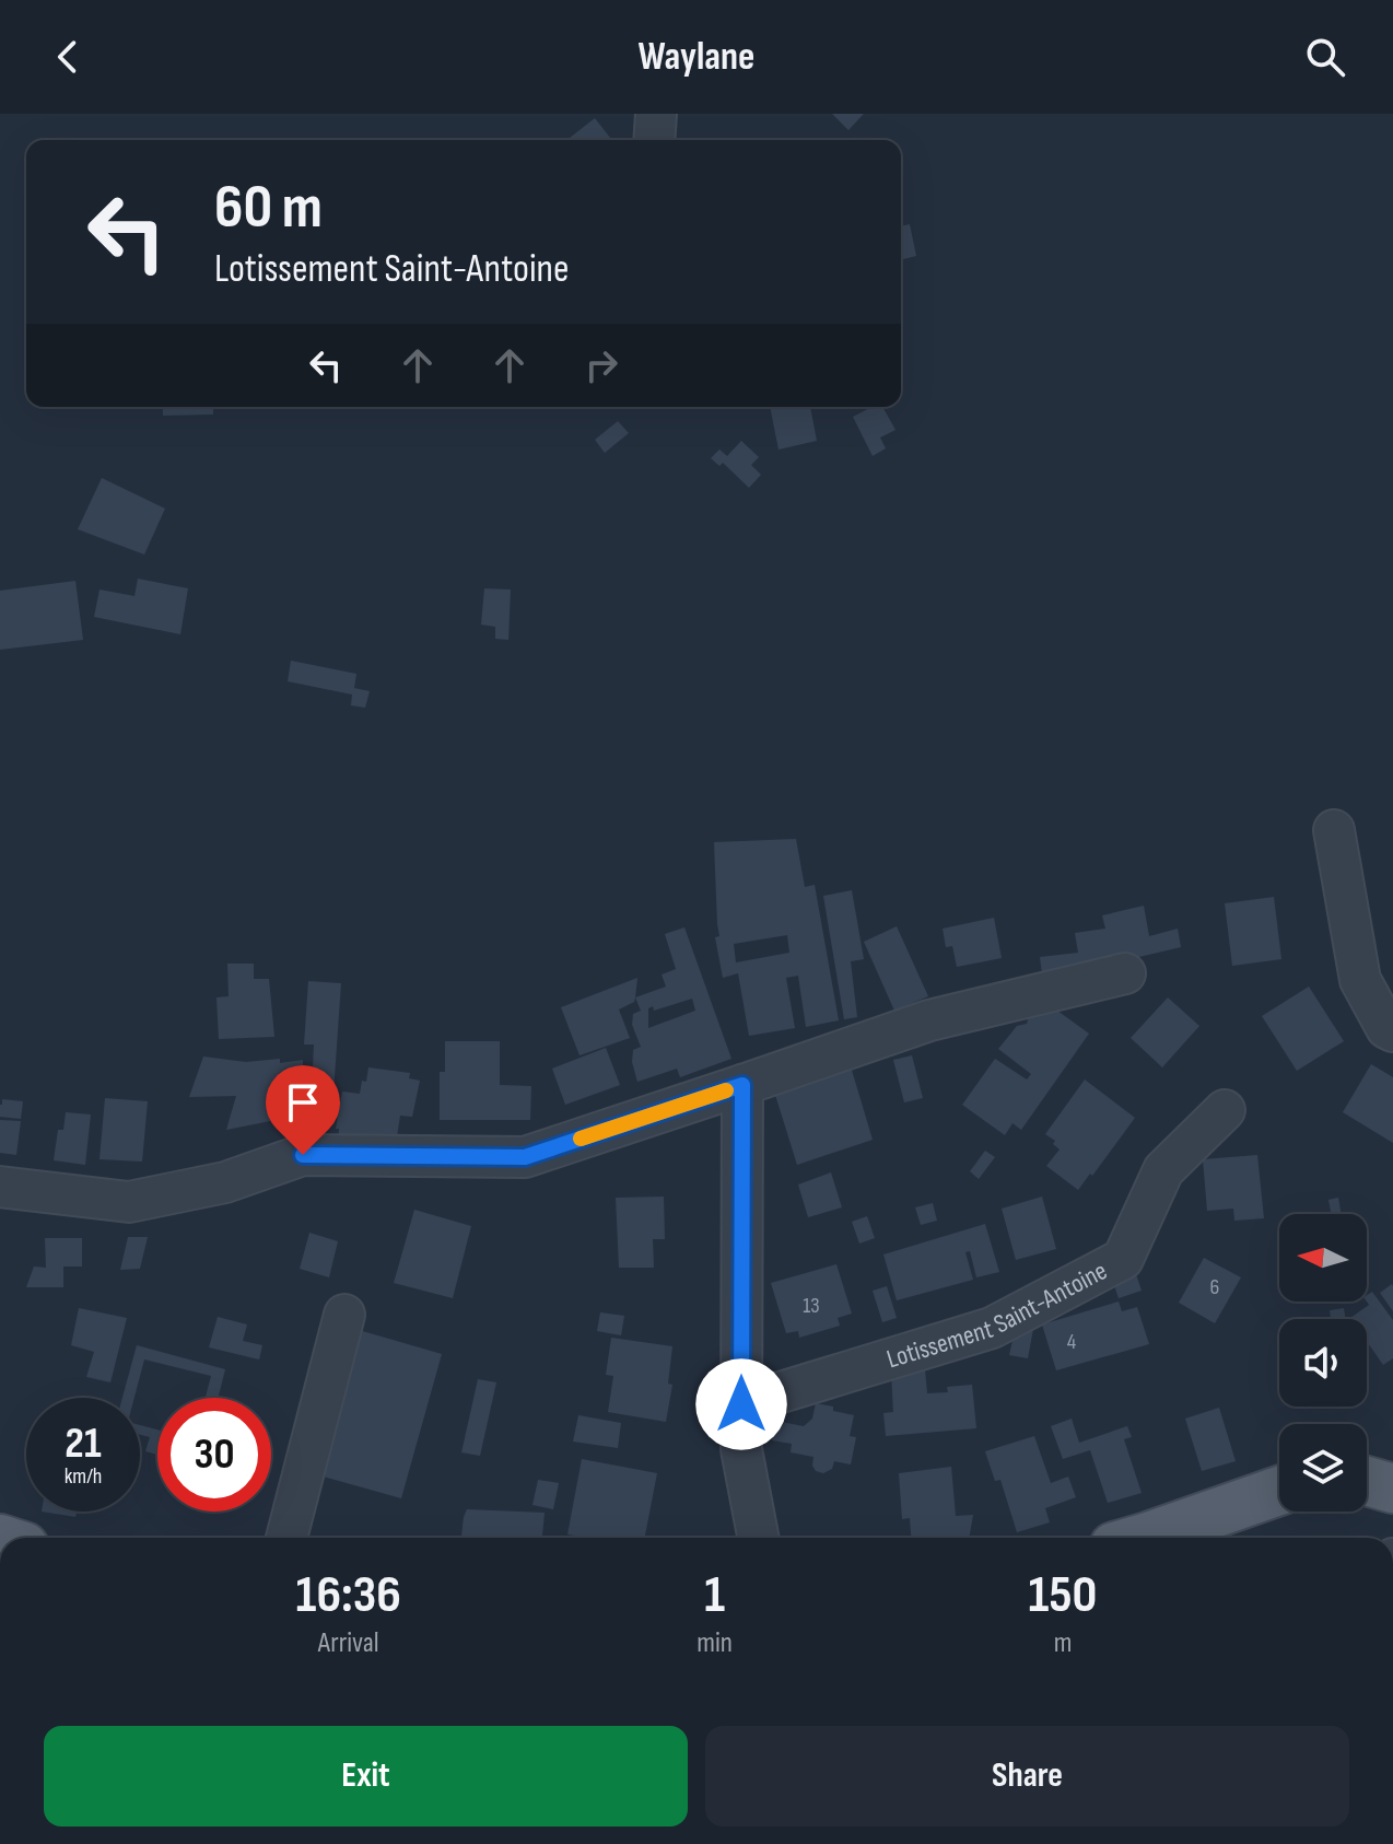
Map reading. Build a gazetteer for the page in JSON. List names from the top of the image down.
{
  "streets": {
    "street": ["Lotissement Saint-Antoine"]
  },
  "house_numbers": ["6", "13", "4"],
  "north": "left",
  "page": {
    "header": "Waylane",
    "turn": ["60 m", "Lotissement Saint-Antoine"],
    "speed": "21 km/h",
    "limit": "30",
    "eta": [
      "16:36",
      "Arrival",
      "1",
      "min",
      "150",
      "m"
    ],
    "buttons": ["Exit", "Share"]
  }
}
